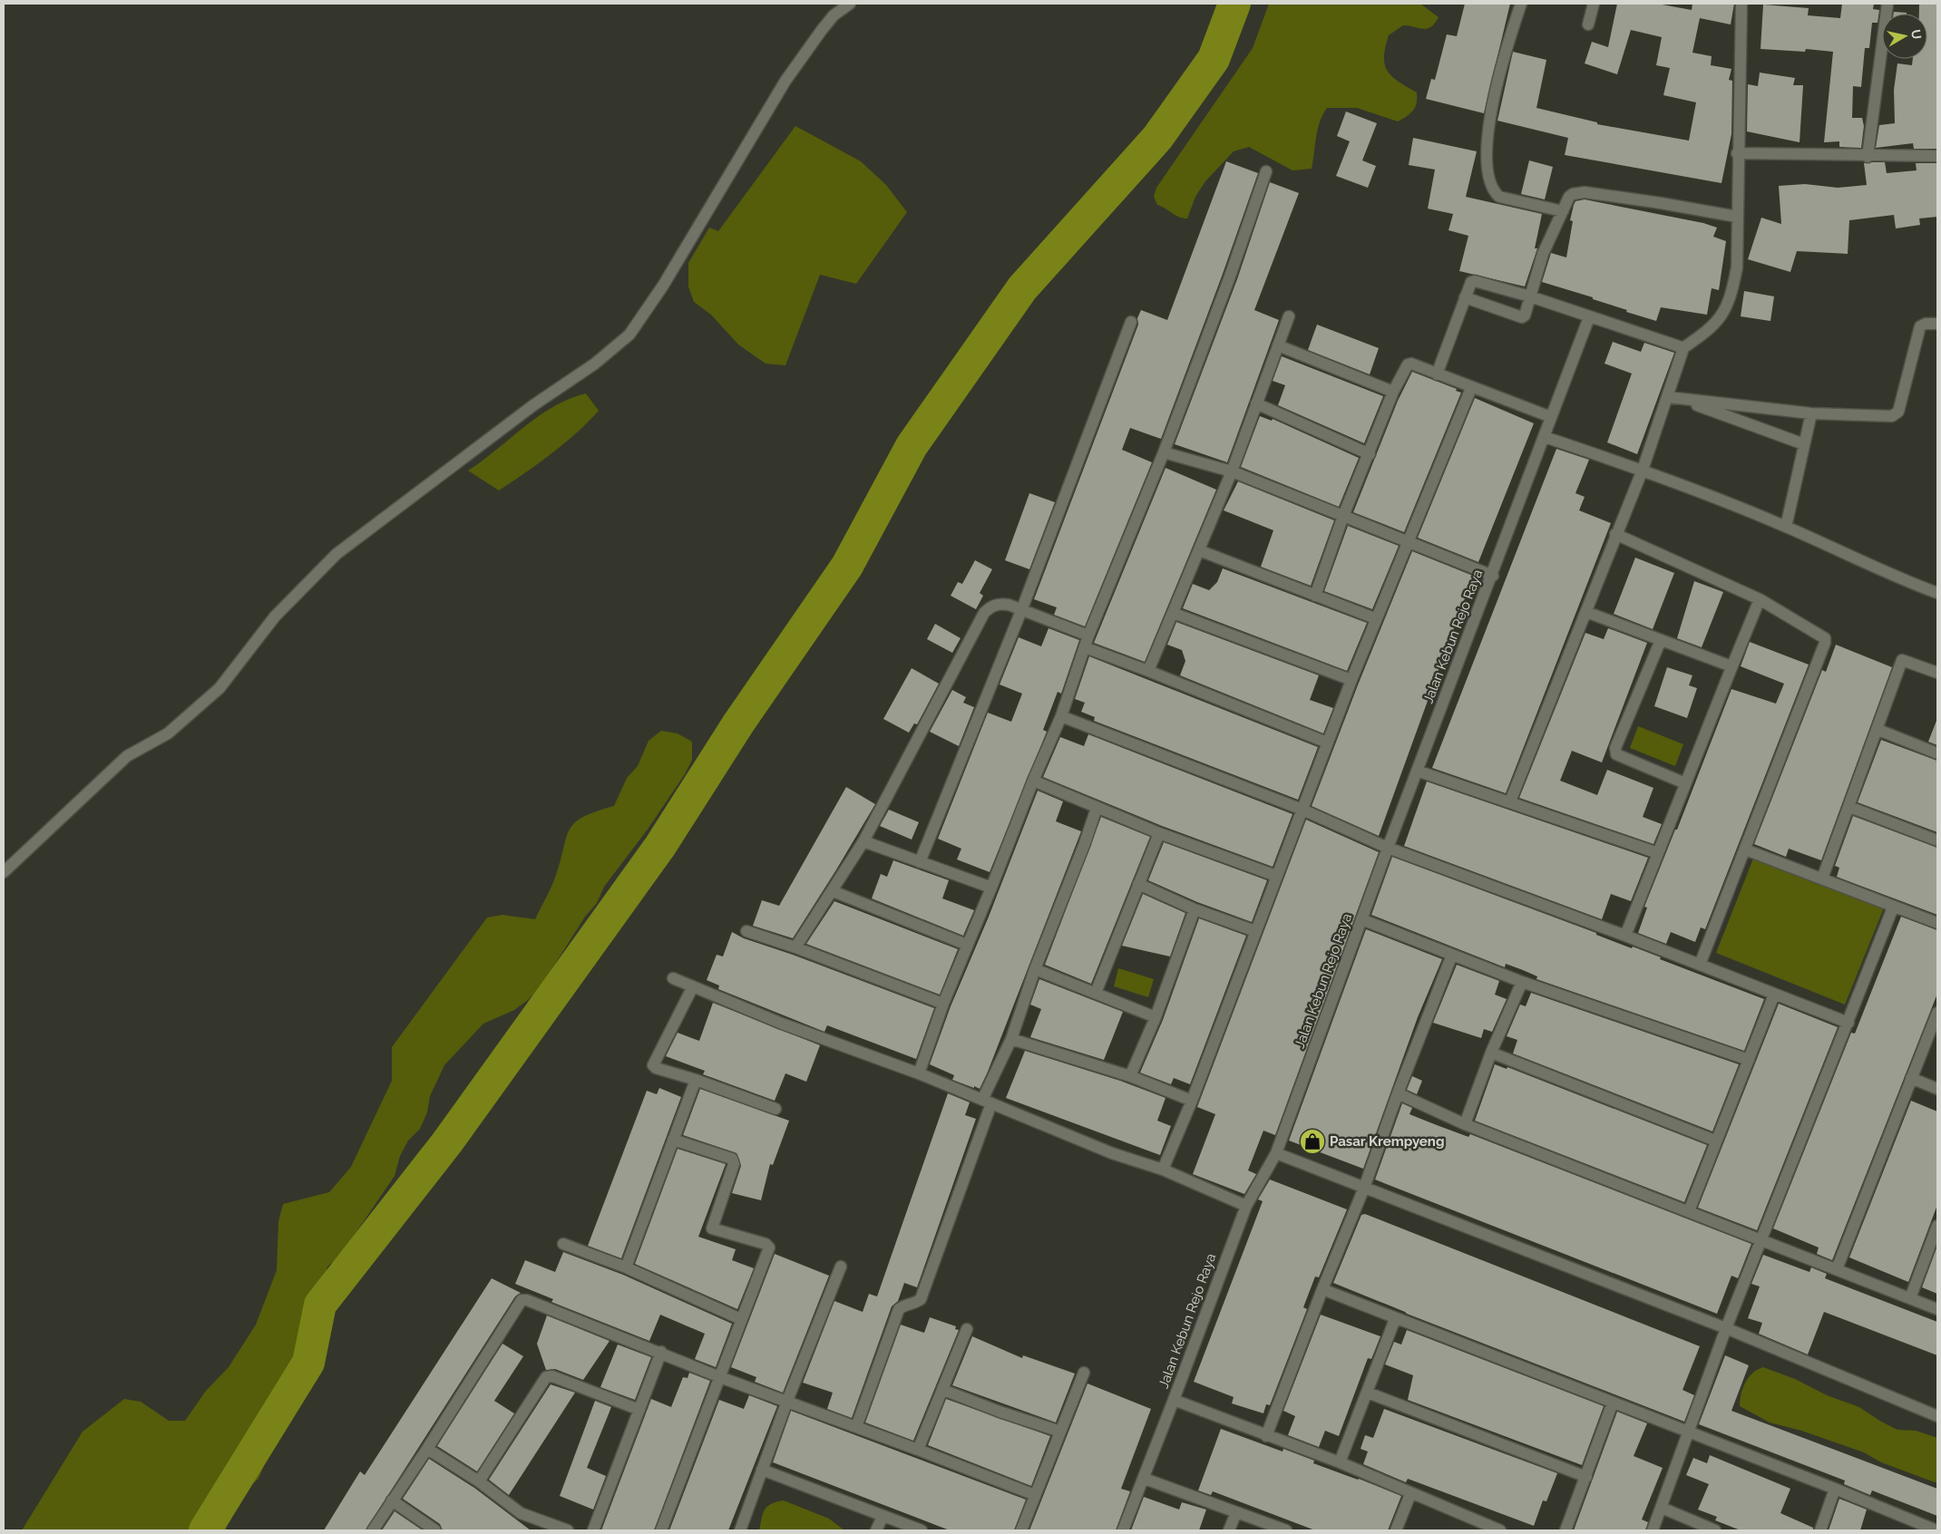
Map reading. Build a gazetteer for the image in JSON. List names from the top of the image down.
{
  "streets": {
    "street": ["Jalan Kebun Rejo Raya"]
  },
  "places": {
    "shop": ["Pasar Krempyeng"]
  },
  "north": "right"
}
